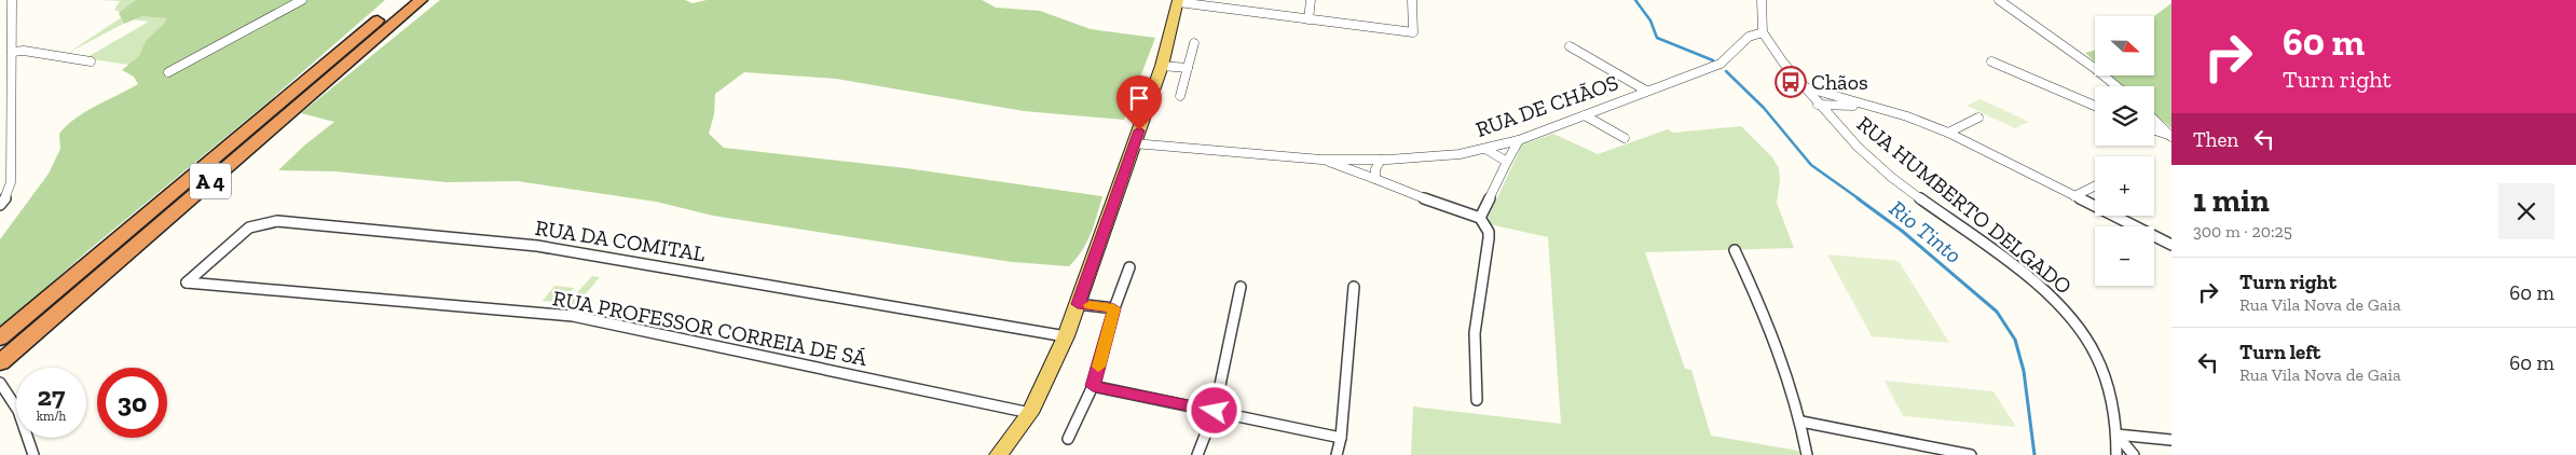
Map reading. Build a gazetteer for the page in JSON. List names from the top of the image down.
{
  "streets": {
    "highway": ["A 4"],
    "street": [
      "RUA DE CHÃOS",
      "RUA HUMBERTO DELGADO",
      "RUA DA COMITAL",
      "RUA PROFESSOR CORREIA DE SÁ"
    ]
  },
  "crossings": [
    ["RUA DE CHÃOS", "RUA HUMBERTO DELGADO"],
    ["RUA DA COMITAL", "RUA PROFESSOR CORREIA DE SÁ"]
  ],
  "water": ["Rio Tinto"],
  "places": {
    "bus stop": ["Chãos"]
  },
  "north": "right",
  "page": {
    "turn": ["60 m", "Turn right"],
    "map_buttons": ["+", "−"],
    "then": "Then",
    "heading": ["1 min", "300 m · 20:25"],
    "list": [
      {
        "name": "Turn right",
        "note": "Rua Vila Nova de Gaia",
        "value": "60 m"
      },
      {
        "name": "Turn left",
        "note": "Rua Vila Nova de Gaia",
        "value": "60 m"
      }
    ],
    "speed": "27 km/h",
    "limit": "30"
  }
}
